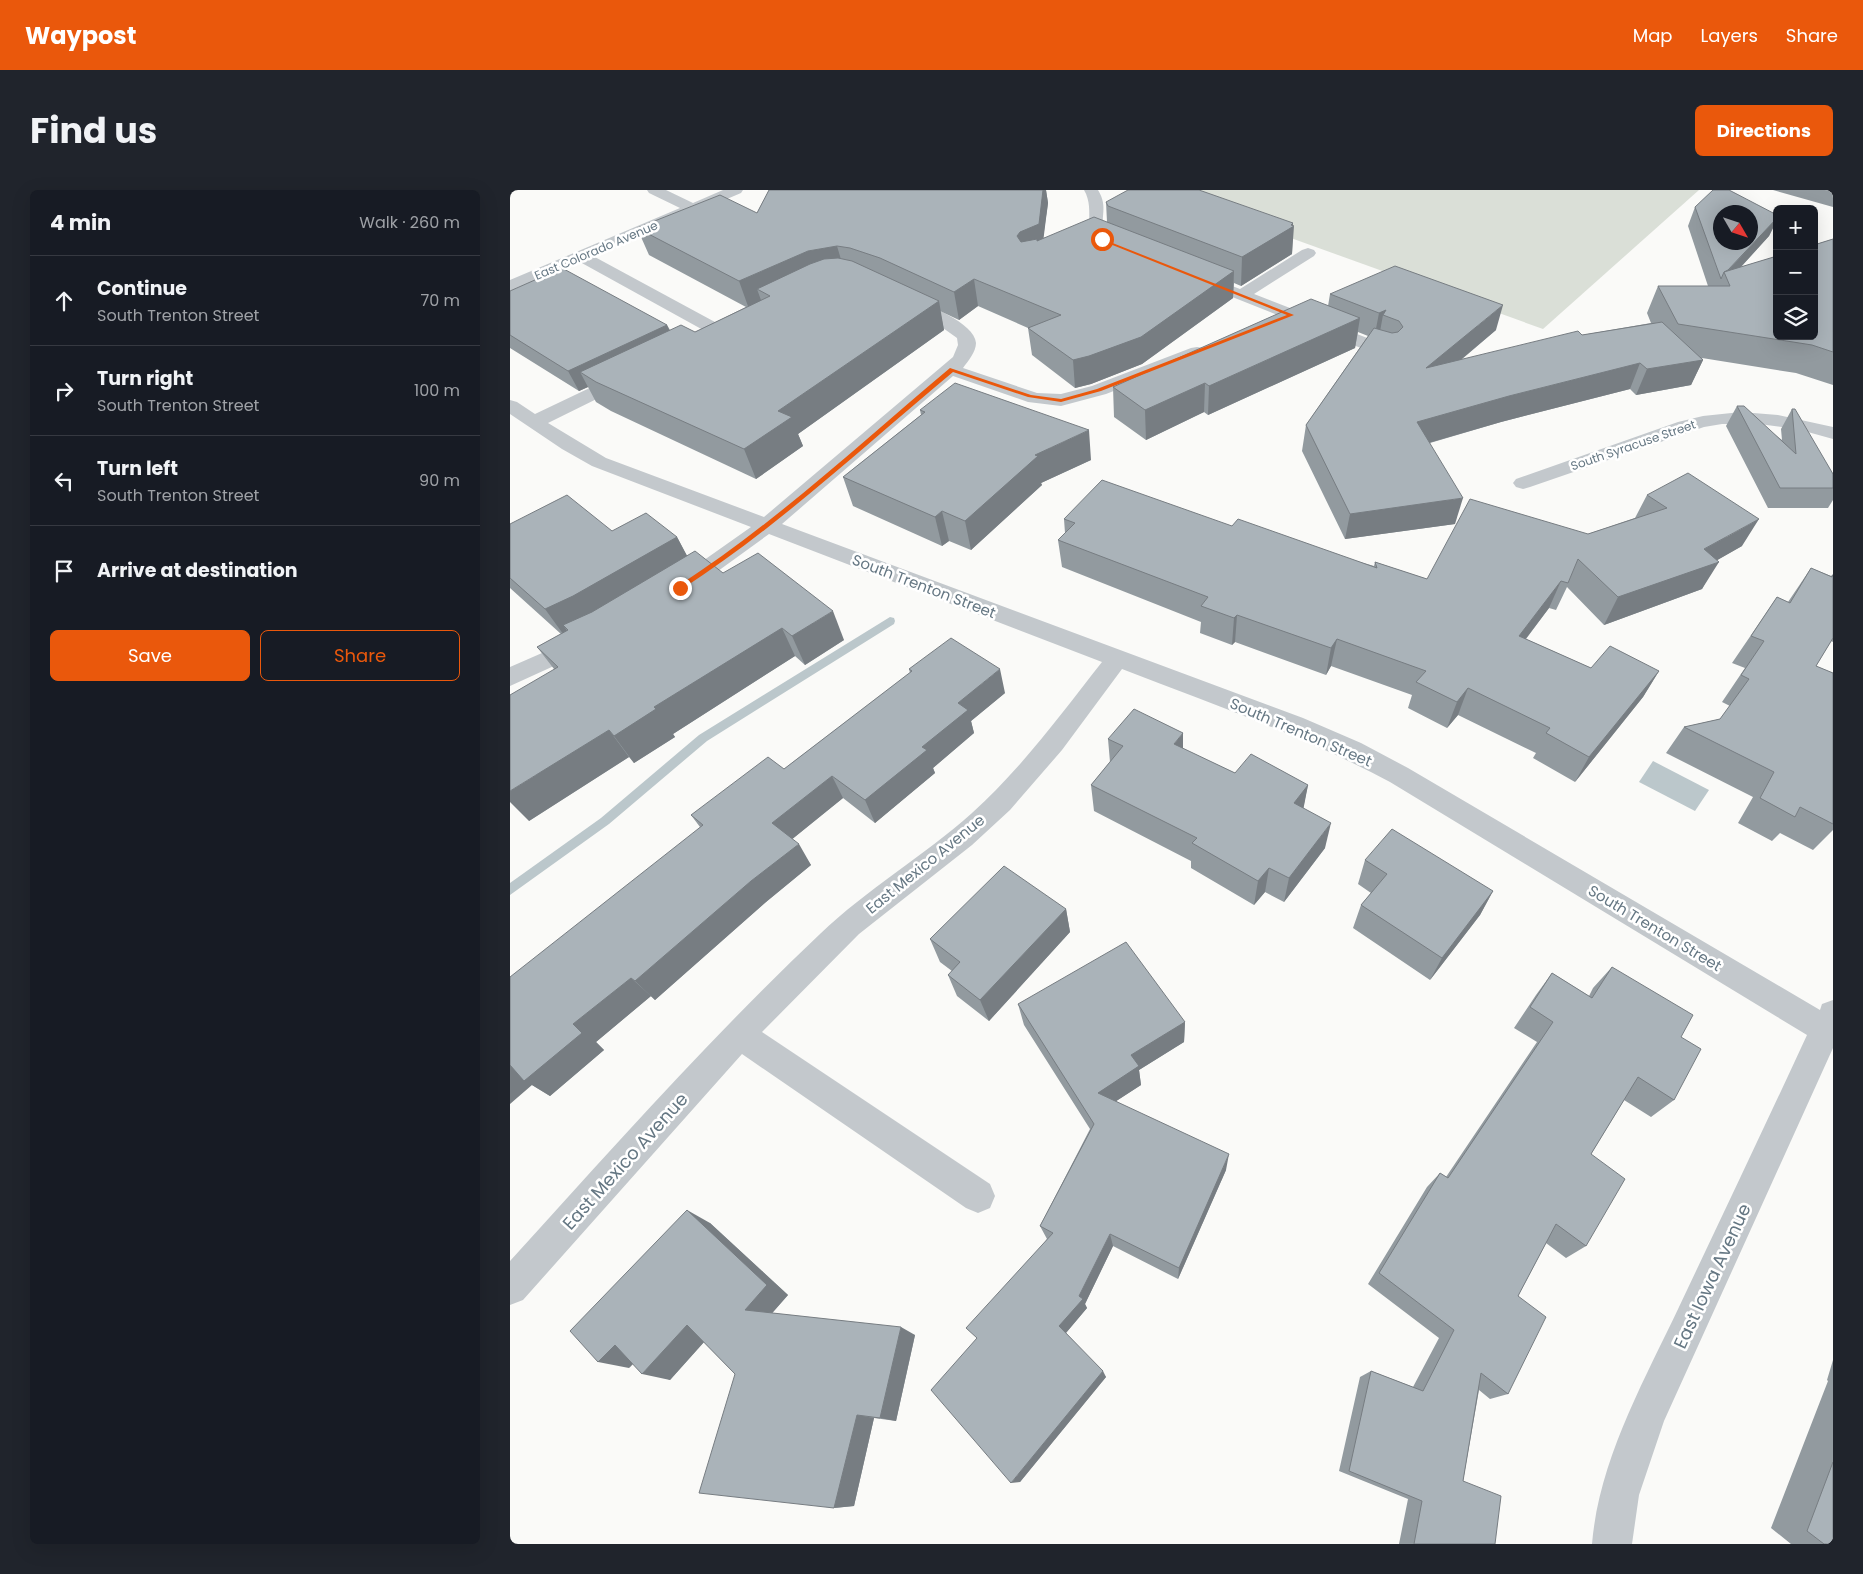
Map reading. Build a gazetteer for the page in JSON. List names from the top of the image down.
{
  "streets": {
    "street": [
      "East Colorado Avenue",
      "South Syracuse Street",
      "South Trenton Street",
      "East Mexico Avenue",
      "East Iowa Avenue"
    ]
  },
  "crossings": [
    ["South Trenton Street", "East Mexico Avenue"],
    ["South Trenton Street", "East Iowa Avenue"]
  ],
  "north": "bottom right",
  "page": {
    "header": "Waypost",
    "nav": ["Map", "Layers", "Share"],
    "title": "Find us",
    "buttons": [
      "Directions",
      ["Save", "Share"]
    ],
    "heading": ["4 min", "Walk · 260 m"],
    "map_buttons": ["+", "−"],
    "list": [
      ["Continue", "South Trenton Street", "70 m"],
      ["Turn right", "South Trenton Street", "100 m"],
      ["Turn left", "South Trenton Street", "90 m"],
      "Arrive at destination"
    ]
  }
}
